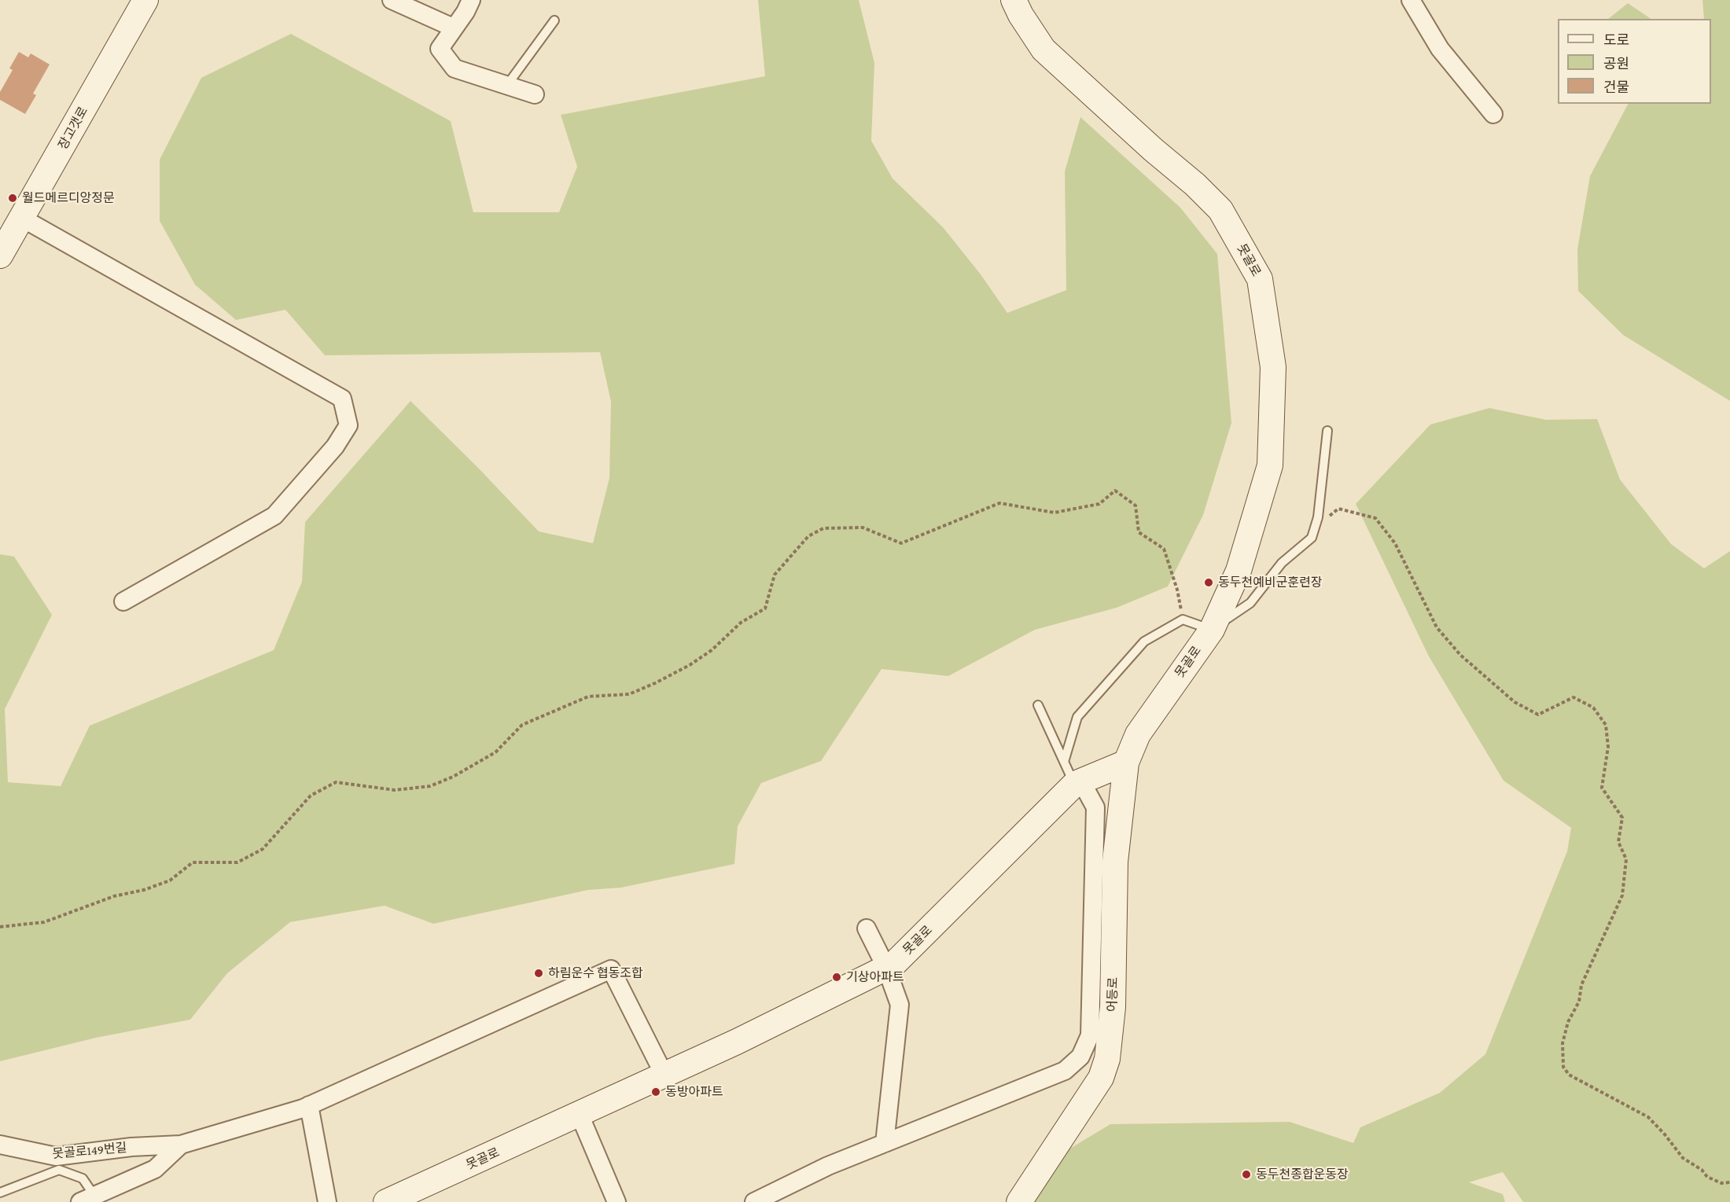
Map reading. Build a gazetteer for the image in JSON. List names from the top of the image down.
{
  "streets": {
    "street": [
      "장고갯로",
      "못골로",
      "어등로",
      "못골로149번길"
    ]
  },
  "crossings": [
    ["못골로", "어등로"]
  ],
  "places": [
    "월드메르디앙정문",
    "동두천예비군훈련장",
    "하림운수 협동조합",
    "기상아파트",
    "동방아파트",
    "동두천종합운동장"
  ],
  "legend": ["도로", "공원", "건물"]
}
